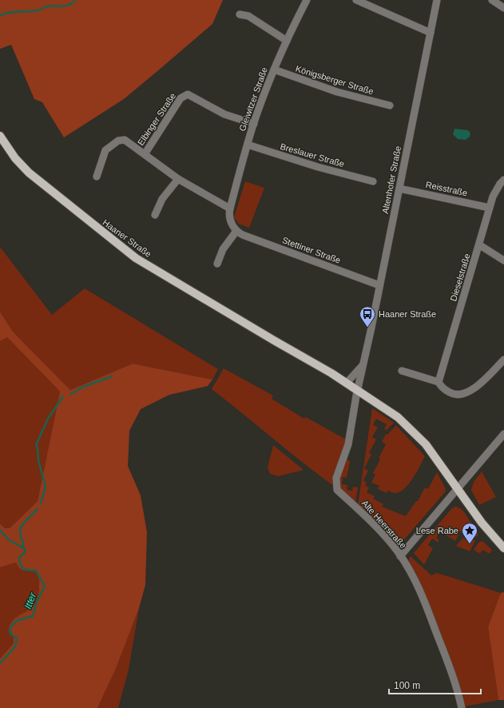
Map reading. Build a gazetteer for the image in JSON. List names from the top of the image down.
{
  "streets": {
    "main road": ["Haaner Straße"],
    "street": [
      "Königsberger Straße",
      "Gleiwitzer Straße",
      "Elbinger Straße",
      "Breslauer Straße",
      "Altenhofer Straße",
      "Reisstraße",
      "Stettiner Straße",
      "Dieselstraße",
      "Alte Heerstraße"
    ]
  },
  "crossings": [
    ["Königsberger Straße", "Gleiwitzer Straße"],
    ["Gleiwitzer Straße", "Elbinger Straße"],
    ["Gleiwitzer Straße", "Breslauer Straße"],
    ["Altenhofer Straße", "Reisstraße"],
    ["Altenhofer Straße", "Haaner Straße"],
    ["Altenhofer Straße", "Stettiner Straße"],
    ["Altenhofer Straße", "Alte Heerstraße"],
    ["Reisstraße", "Dieselstraße"],
    ["Haaner Straße", "Alte Heerstraße"]
  ],
  "water": ["Itter"],
  "places": {
    "bus stop": ["Haaner Straße"],
    "place": ["Lese Rabe"]
  },
  "scale_bar": "100 m"
}
